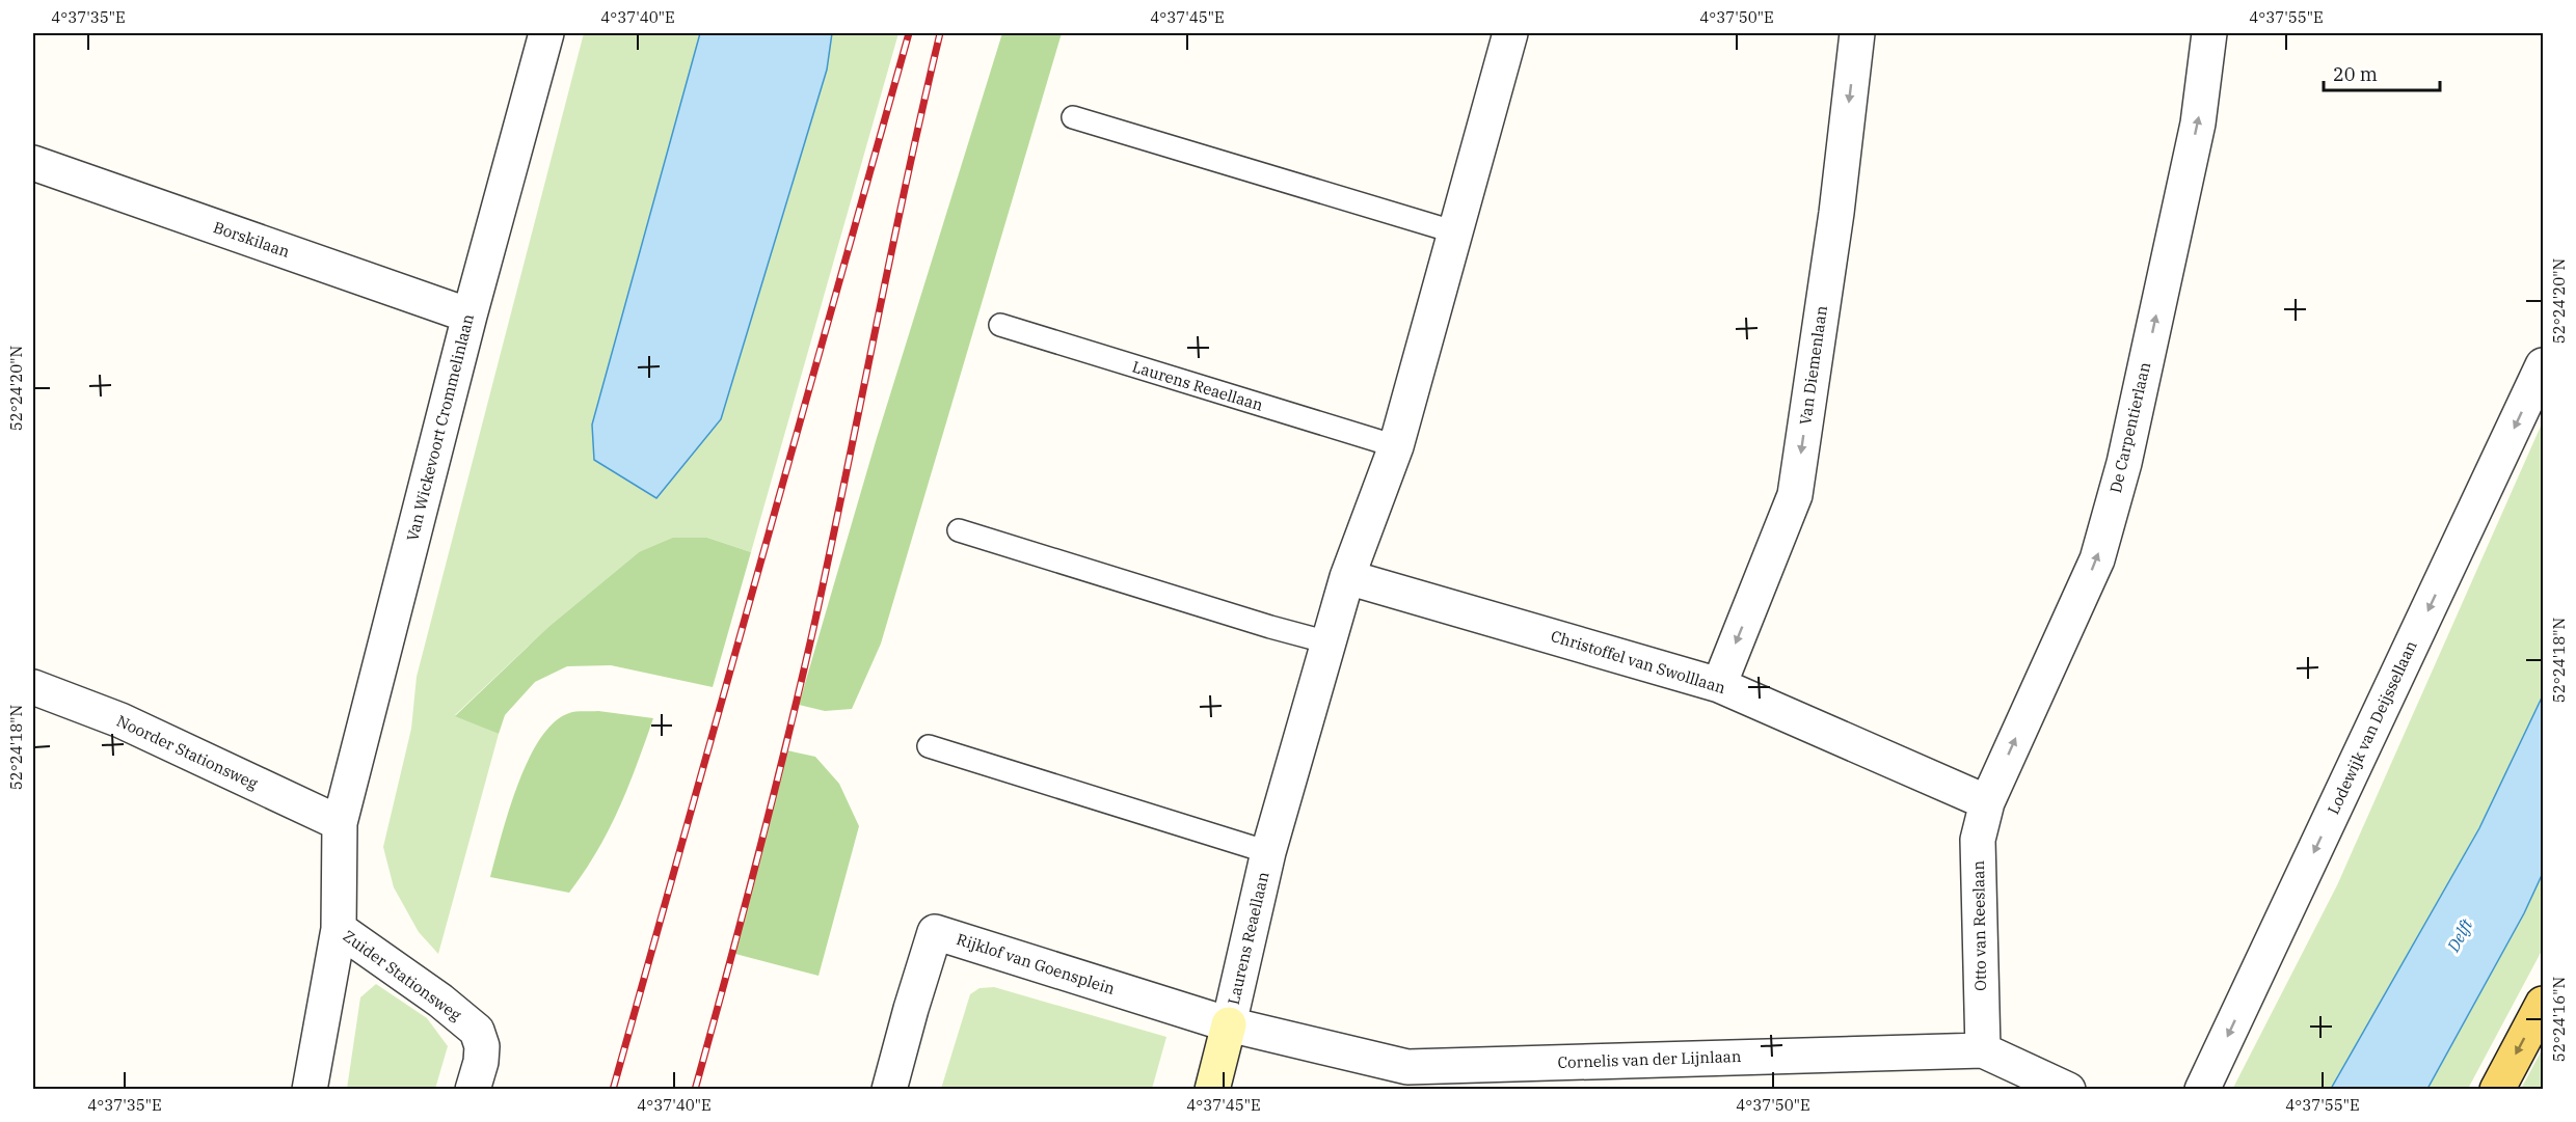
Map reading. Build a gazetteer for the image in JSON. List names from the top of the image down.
{
  "streets": {
    "street": [
      "Borskilaan",
      "Van Diemenlaan",
      "Laurens Reaellaan",
      "Van Wickevoort Crommelinlaan",
      "De Carpentierlaan",
      "Christoffel van Swolllaan",
      "Lodewijk van Deijssellaan",
      "Noorder Stationsweg",
      "Otto van Reeslaan",
      "Rijklof van Goensplein",
      "Zuider Stationsweg",
      "Cornelis van der Lijnlaan"
    ]
  },
  "crossings": [
    ["Borskilaan", "Van Wickevoort Crommelinlaan"],
    ["Van Diemenlaan", "Christoffel van Swolllaan"],
    ["Laurens Reaellaan", "Christoffel van Swolllaan"],
    ["Laurens Reaellaan", "Rijklof van Goensplein"],
    ["Laurens Reaellaan", "Cornelis van der Lijnlaan"],
    ["Van Wickevoort Crommelinlaan", "Noorder Stationsweg"],
    ["Van Wickevoort Crommelinlaan", "Zuider Stationsweg"],
    ["De Carpentierlaan", "Christoffel van Swolllaan"],
    ["De Carpentierlaan", "Otto van Reeslaan"],
    ["Christoffel van Swolllaan", "Otto van Reeslaan"],
    ["Noorder Stationsweg", "Zuider Stationsweg"],
    ["Otto van Reeslaan", "Cornelis van der Lijnlaan"],
    ["Rijklof van Goensplein", "Cornelis van der Lijnlaan"]
  ],
  "one_way": ["Van Diemenlaan", "De Carpentierlaan", "Lodewijk van Deijssellaan"],
  "water": ["Delft"],
  "scale_bar": "20 m",
  "coordinates": [
    "4°37'35\"E",
    "4°37'40\"E",
    "4°37'45\"E",
    "4°37'50\"E",
    "4°37'55\"E",
    "52°24'20\"N",
    "52°24'18\"N",
    "52°24'16\"N"
  ]
}
